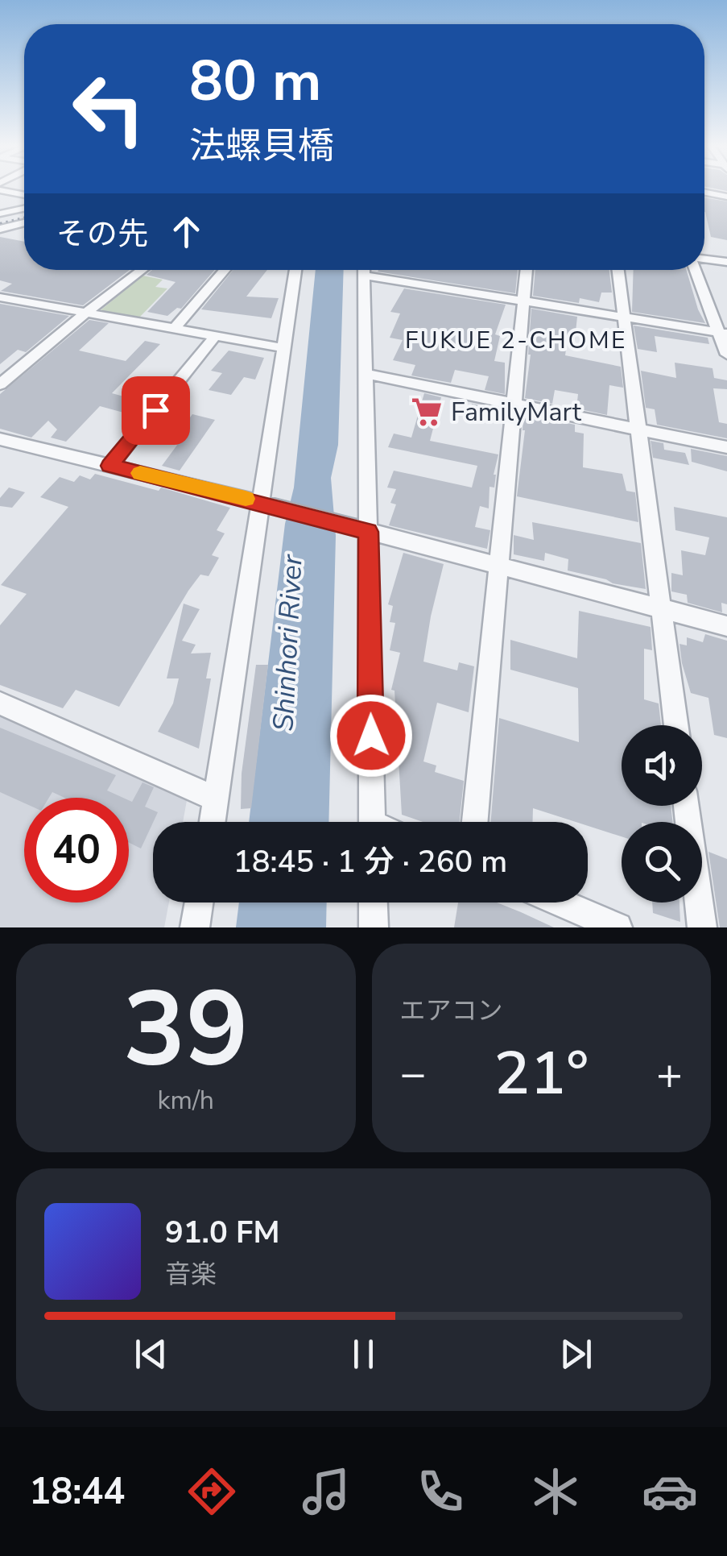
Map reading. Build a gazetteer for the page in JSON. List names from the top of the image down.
{
  "districts": ["FUKUE 2-CHOME"],
  "water": ["Shinhori River"],
  "places": {
    "supermarket": ["FamilyMart"]
  },
  "page": {
    "turn": ["80 m", "法螺貝橋"],
    "then": "その先",
    "limit": "40",
    "trip": "18:45 · 1 分 · 260 m",
    "tile": [
      ["39", "km/h"],
      "エアコン"
    ],
    "heat": ["−", "21°", "+"],
    "song": ["91.0 FM", "音楽"],
    "tabs": "18:44"
  }
}
